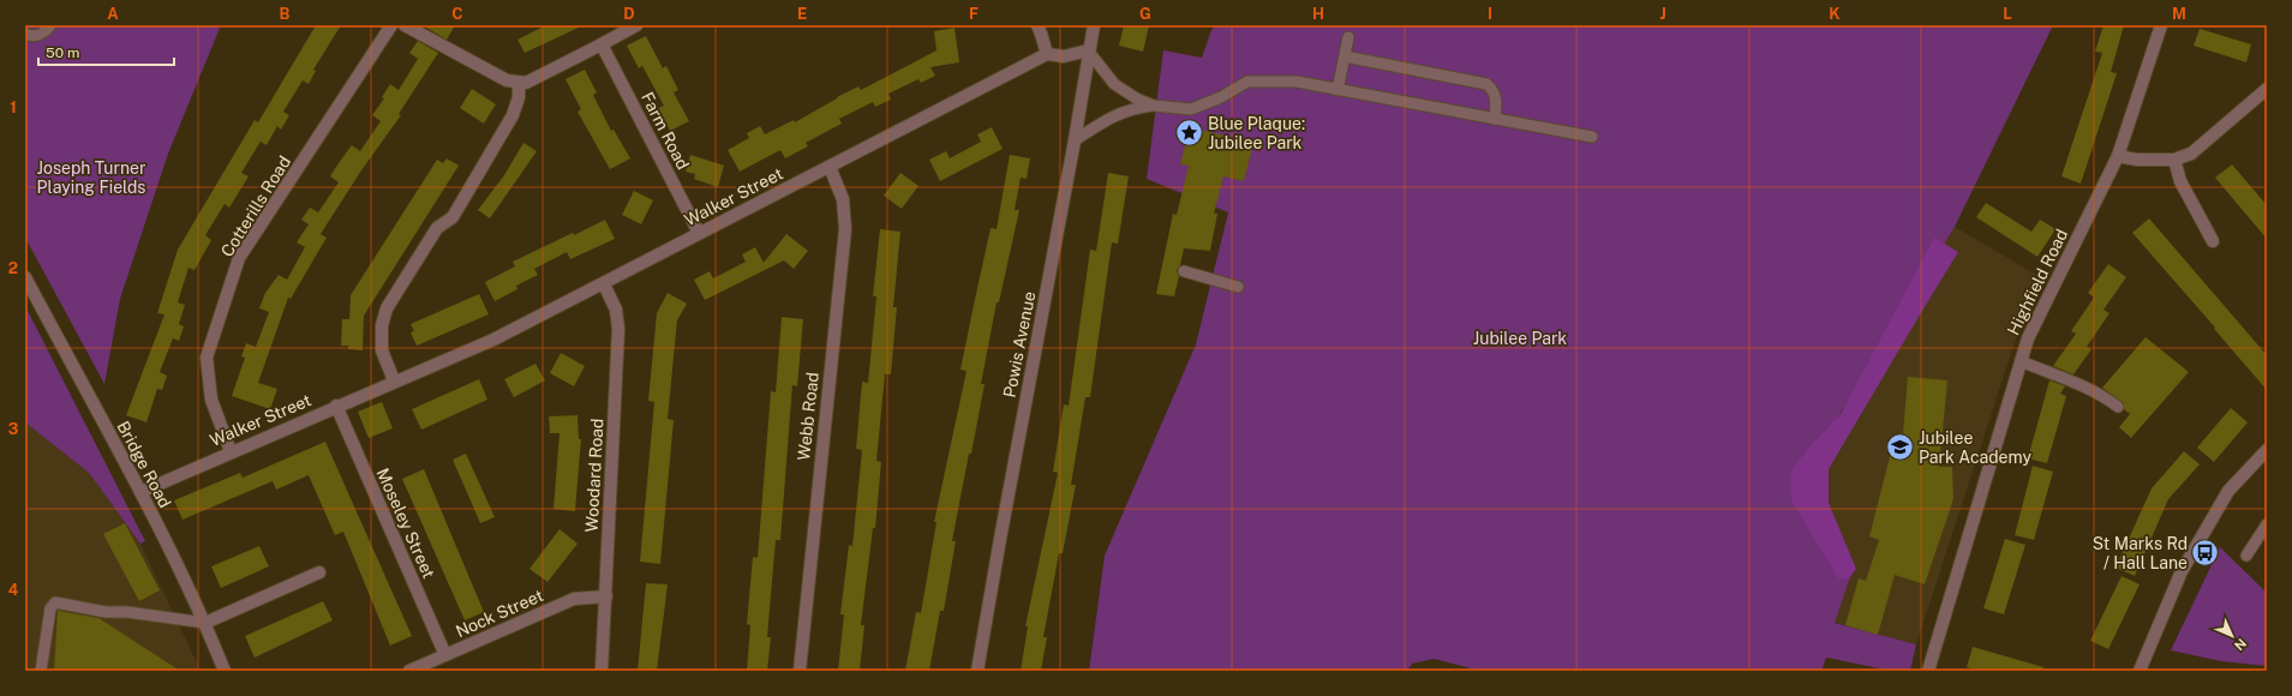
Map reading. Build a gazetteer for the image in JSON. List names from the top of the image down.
{
  "streets": {
    "street": [
      "Farm Road",
      "Walker Street",
      "Cotterills Road",
      "Highfield Road",
      "Powis Avenue",
      "Webb Road",
      "Bridge Road",
      "Woodard Road",
      "Moseley Street",
      "Nock Street"
    ]
  },
  "crossings": [
    ["Farm Road", "Walker Street"],
    ["Walker Street", "Cotterills Road"],
    ["Walker Street", "Powis Avenue"],
    ["Walker Street", "Webb Road"],
    ["Walker Street", "Bridge Road"],
    ["Walker Street", "Woodard Road"],
    ["Walker Street", "Moseley Street"],
    ["Woodard Road", "Nock Street"],
    ["Moseley Street", "Nock Street"]
  ],
  "parks": ["Joseph Turner Playing Fields", "Jubilee Park"],
  "places": {
    "place": ["Blue Plaque: Jubilee Park"],
    "school or university": ["Jubilee Park Academy"],
    "bus stop": ["St Marks Rd / Hall Lane"]
  },
  "scale_bar": "50 m",
  "north": "bottom right",
  "grid": {
    "columns": [
      "A",
      "B",
      "C",
      "D",
      "E",
      "F",
      "G",
      "H",
      "I",
      "J",
      "K",
      "L",
      "M"
    ],
    "rows": [
      "1",
      "2",
      "3",
      "4"
    ]
  }
}
